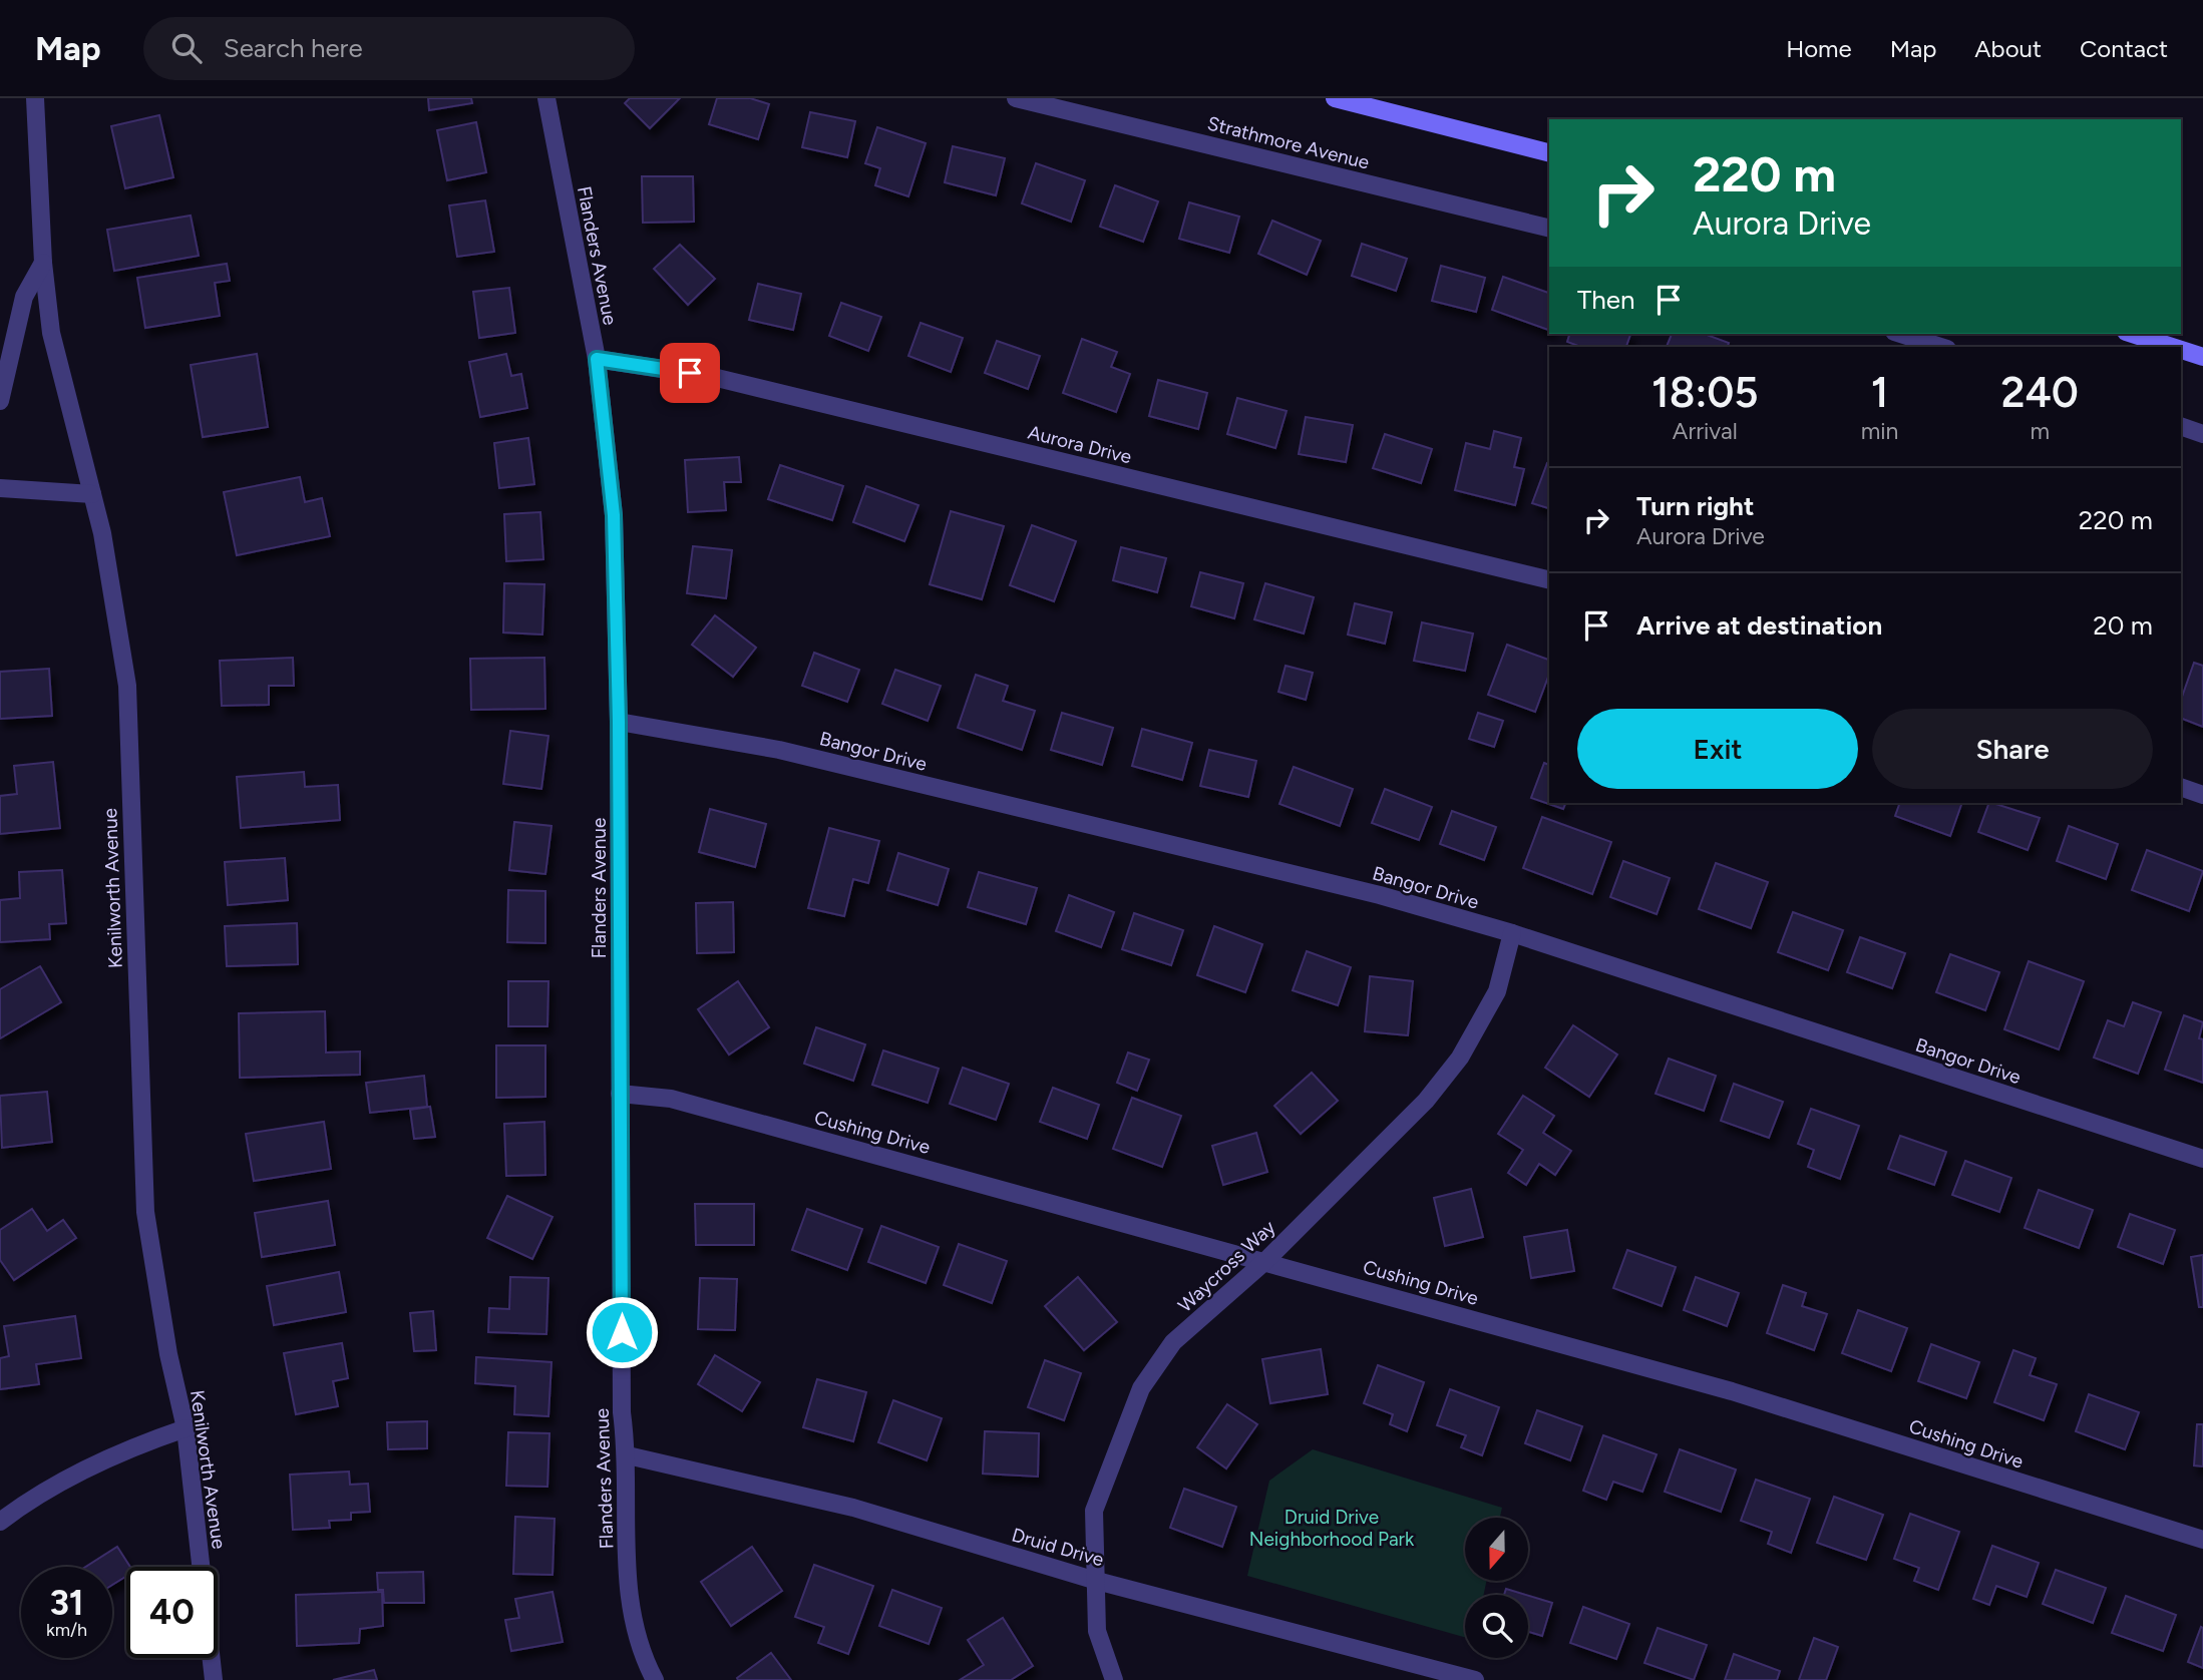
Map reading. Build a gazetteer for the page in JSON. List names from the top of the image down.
{
  "streets": {
    "street": [
      "Strathmore Avenue",
      "Flanders Avenue",
      "Aurora Drive",
      "Bangor Drive",
      "Kenilworth Avenue",
      "Cushing Drive",
      "Waycross Way",
      "Druid Drive"
    ]
  },
  "crossings": [
    ["Flanders Avenue", "Aurora Drive"],
    ["Flanders Avenue", "Bangor Drive"],
    ["Flanders Avenue", "Cushing Drive"],
    ["Flanders Avenue", "Druid Drive"],
    ["Bangor Drive", "Waycross Way"],
    ["Cushing Drive", "Waycross Way"],
    ["Waycross Way", "Druid Drive"]
  ],
  "parks": ["Druid Drive Neighborhood Park"],
  "north": "bottom",
  "page": {
    "header": "Map",
    "search": "Search here",
    "nav": [
      "Home",
      "Map",
      "About",
      "Contact"
    ],
    "turn": ["220 m", "Aurora Drive"],
    "then": "Then",
    "eta": [
      "18:05",
      "Arrival",
      "1",
      "min",
      "240",
      "m"
    ],
    "list": [
      {
        "name": "Turn right",
        "note": "Aurora Drive",
        "value": "220 m"
      },
      {
        "name": "Arrive at destination",
        "value": "20 m"
      }
    ],
    "buttons": ["Exit", "Share"],
    "speed": "31 km/h",
    "limit": "40"
  }
}
